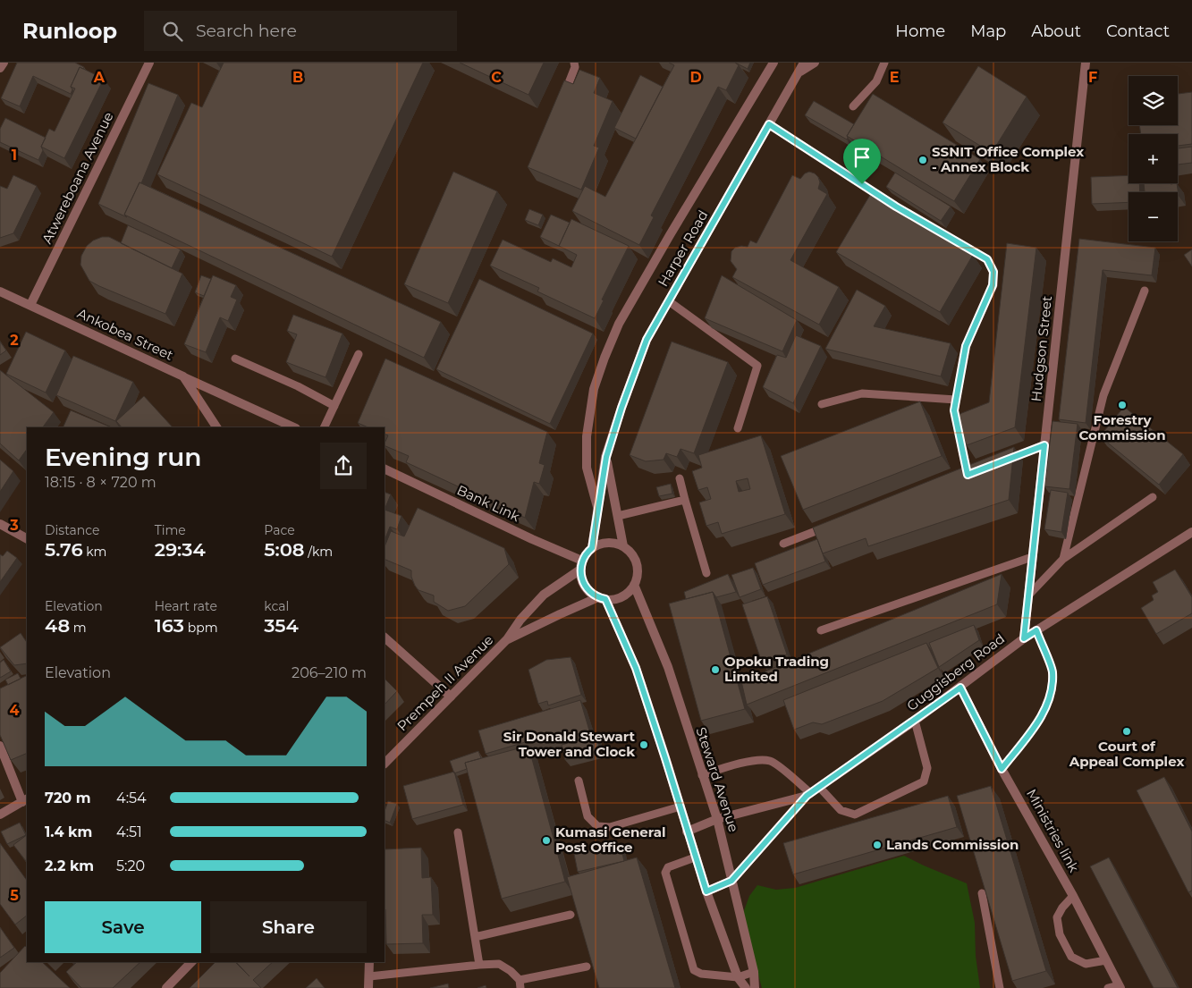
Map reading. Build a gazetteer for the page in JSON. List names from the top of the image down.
{
  "streets": {
    "street": [
      "Atwereboana Avenue",
      "Harper Road",
      "Ankobea Street",
      "Hudgson Street",
      "Bank Link",
      "Guggisberg Road",
      "Prempeh II Avenue",
      "Steward Avenue",
      "Ministries link"
    ]
  },
  "crossings": [
    ["Atwereboana Avenue", "Ankobea Street"],
    ["Harper Road", "Bank Link"],
    ["Harper Road", "Prempeh II Avenue"],
    ["Harper Road", "Steward Avenue"],
    ["Hudgson Street", "Guggisberg Road"],
    ["Bank Link", "Prempeh II Avenue"],
    ["Bank Link", "Steward Avenue"],
    ["Guggisberg Road", "Steward Avenue"],
    ["Guggisberg Road", "Ministries link"],
    ["Prempeh II Avenue", "Steward Avenue"]
  ],
  "places": [
    "SSNIT Office Complex - Annex Block",
    "Forestry Commission",
    "Opoku Trading Limited",
    "Court of Appeal Complex",
    "Sir Donald Stewart Tower and Clock",
    "Kumasi General Post Office",
    "Lands Commission"
  ],
  "page": {
    "header": "Runloop",
    "search": "Search here",
    "nav": [
      "Home",
      "Map",
      "About",
      "Contact"
    ],
    "map_buttons": ["+", "−"],
    "heading": ["Evening run", "18:15 · 8 × 720 m"],
    "stats": [
      ["Distance", "5.76 km"],
      ["Time", "29:34"],
      ["Pace", "5:08 /km"],
      ["Elevation", "48 m"],
      ["Heart rate", "163 bpm"],
      ["kcal", "354"]
    ],
    "chart": ["Elevation", "206–210 m"],
    "list": [
      {
        "name": "720 m",
        "note": "4:54"
      },
      {
        "name": "1.4 km",
        "note": "4:51"
      },
      {
        "name": "2.2 km",
        "note": "5:20"
      }
    ],
    "buttons": ["Save", "Share"]
  },
  "grid": {
    "columns": [
      "A",
      "B",
      "C",
      "D",
      "E",
      "F"
    ],
    "rows": [
      "1",
      "2",
      "3",
      "4",
      "5"
    ]
  }
}
